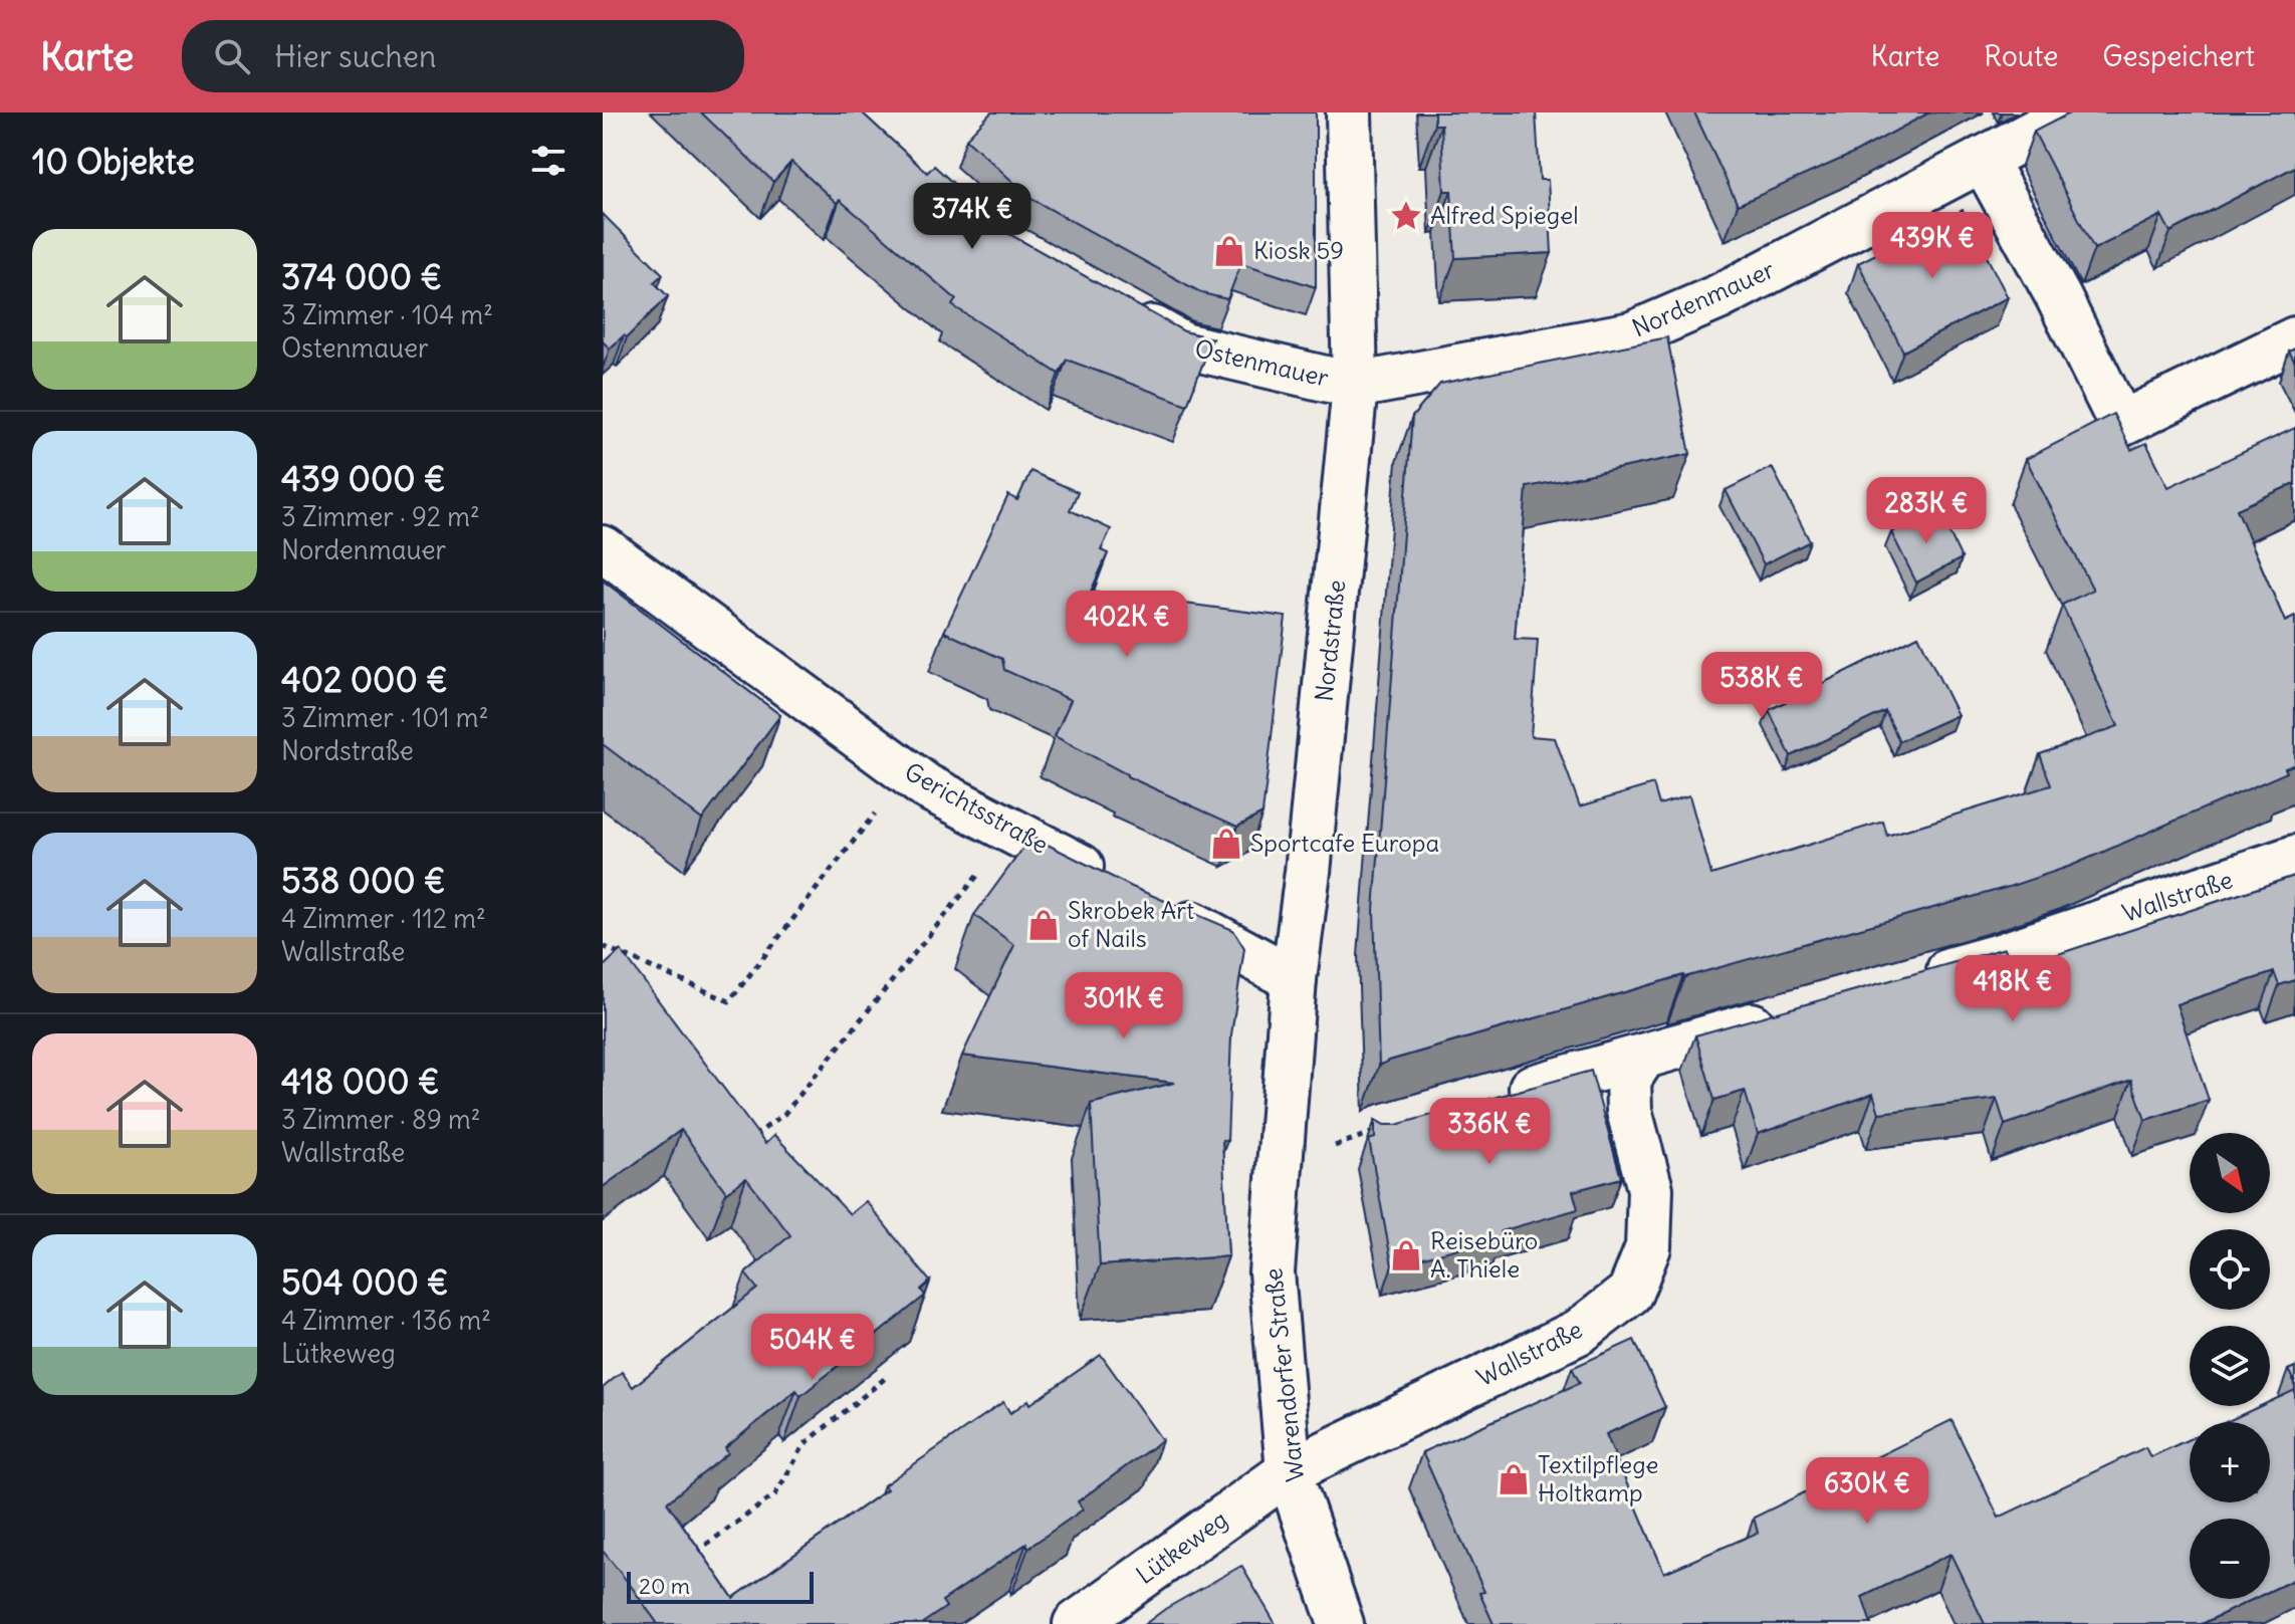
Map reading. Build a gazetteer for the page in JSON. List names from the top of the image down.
{
  "streets": {
    "street": [
      "Nordenmauer",
      "Ostenmauer",
      "Nordstraße",
      "Gerichtsstraße",
      "Wallstraße",
      "Warendorfer Straße",
      "Lütkeweg"
    ]
  },
  "crossings": [
    ["Nordenmauer", "Ostenmauer"],
    ["Nordenmauer", "Nordstraße"],
    ["Ostenmauer", "Nordstraße"],
    ["Nordstraße", "Warendorfer Straße"],
    ["Wallstraße", "Warendorfer Straße"],
    ["Wallstraße", "Lütkeweg"],
    ["Warendorfer Straße", "Lütkeweg"]
  ],
  "places": {
    "place": ["Alfred Spiegel"],
    "shop": [
      "Kiosk 59",
      "Sportcafe Europa",
      "Skrobek Art of Nails",
      "Reisebüro A. Thiele",
      "Textilpflege Holtkamp"
    ]
  },
  "scale_bar": "20 m",
  "north": "bottom right",
  "page": {
    "header": "Karte",
    "search": "Hier suchen",
    "nav": ["Karte", "Route", "Gespeichert"],
    "heading": "10 Objekte",
    "price": [
      "374K €",
      "439K €",
      "283K €",
      "402K €",
      "538K €",
      "418K €",
      "301K €",
      "336K €",
      "504K €",
      "630K €"
    ],
    "list": [
      {
        "name": "374 000 €",
        "note": "3 Zimmer · 104 m² · Ostenmauer"
      },
      {
        "name": "439 000 €",
        "note": "3 Zimmer · 92 m² · Nordenmauer"
      },
      {
        "name": "402 000 €",
        "note": "3 Zimmer · 101 m² · Nordstraße"
      },
      {
        "name": "538 000 €",
        "note": "4 Zimmer · 112 m² · Wallstraße"
      },
      {
        "name": "418 000 €",
        "note": "3 Zimmer · 89 m² · Wallstraße"
      },
      {
        "name": "504 000 €",
        "note": "4 Zimmer · 136 m² · Lütkeweg"
      }
    ],
    "map_buttons": ["+", "−"],
    "scale": "20 m"
  }
}
